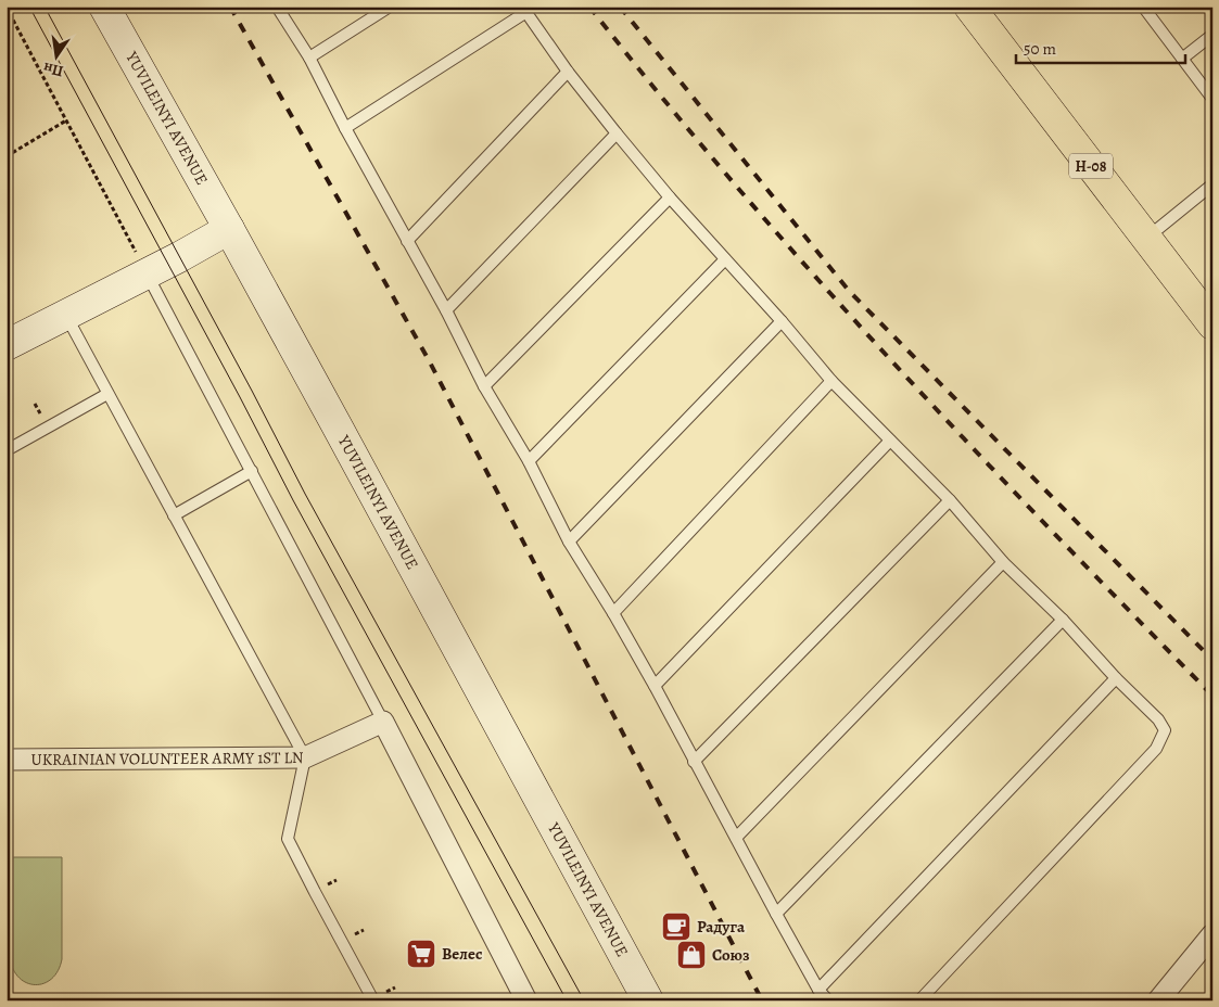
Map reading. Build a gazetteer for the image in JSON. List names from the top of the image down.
{
  "streets": {
    "main road": ["YUVILEINYI AVENUE", "Н-08"],
    "street": ["UKRAINIAN VOLUNTEER ARMY 1ST LN"]
  },
  "places": {
    "cafe": ["Радуга"],
    "supermarket": ["Велес"],
    "shop": ["Союз"]
  },
  "scale_bar": "50 m",
  "north": "bottom"
}
